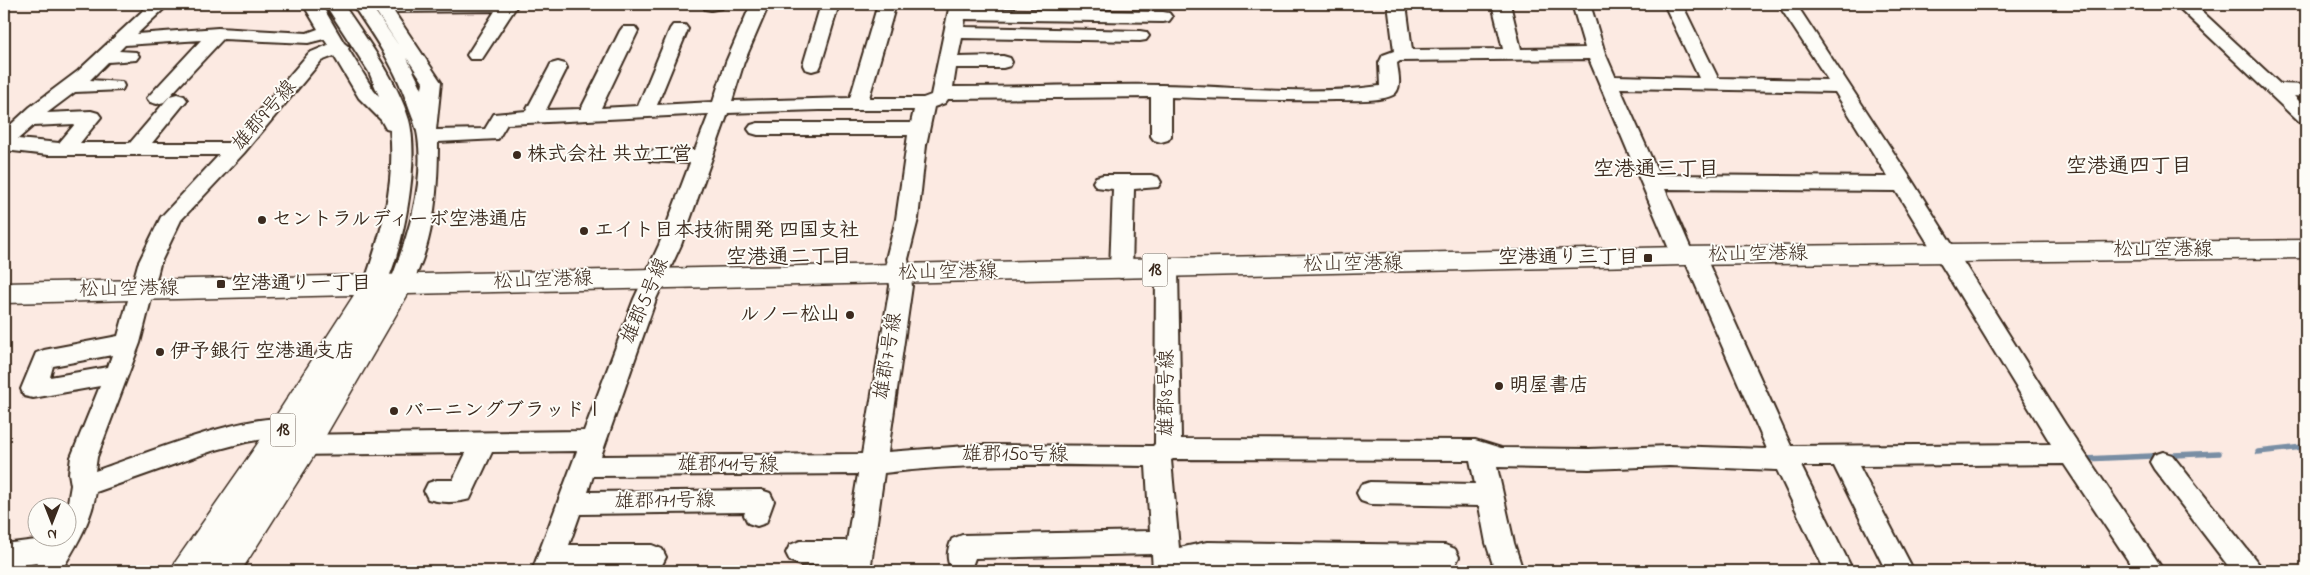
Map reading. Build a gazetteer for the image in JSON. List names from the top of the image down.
{
  "streets": {
    "main road": ["松山空港線", "18"],
    "street": [
      "雄郡9号線",
      "雄郡5号線",
      "雄郡7号線",
      "雄郡8号線",
      "雄郡150号線",
      "雄郡141号線",
      "雄郡171号線"
    ]
  },
  "crossings": [
    ["雄郡9号線", "松山空港線"],
    ["松山空港線", "18"],
    ["松山空港線", "雄郡5号線"],
    ["松山空港線", "雄郡7号線"],
    ["松山空港線", "雄郡8号線"],
    ["雄郡5号線", "雄郡141号線"],
    ["雄郡5号線", "雄郡171号線"],
    ["雄郡7号線", "雄郡150号線"],
    ["雄郡7号線", "雄郡141号線"],
    ["雄郡8号線", "雄郡150号線"],
    ["雄郡150号線", "雄郡141号線"]
  ],
  "districts": ["空港通四丁目", "空港通三丁目", "空港通二丁目"],
  "places": {
    "other": [
      "株式会社 共立工営",
      "セントラルディーボ空港通店",
      "エイト日本技術開発 四国支社",
      "ルノー松山",
      "伊予銀行 空港通支店",
      "明屋書店",
      "バーニングブラッドⅠ"
    ],
    "transit": ["空港通り三丁目", "空港通り一丁目"]
  },
  "north": "bottom"
}
